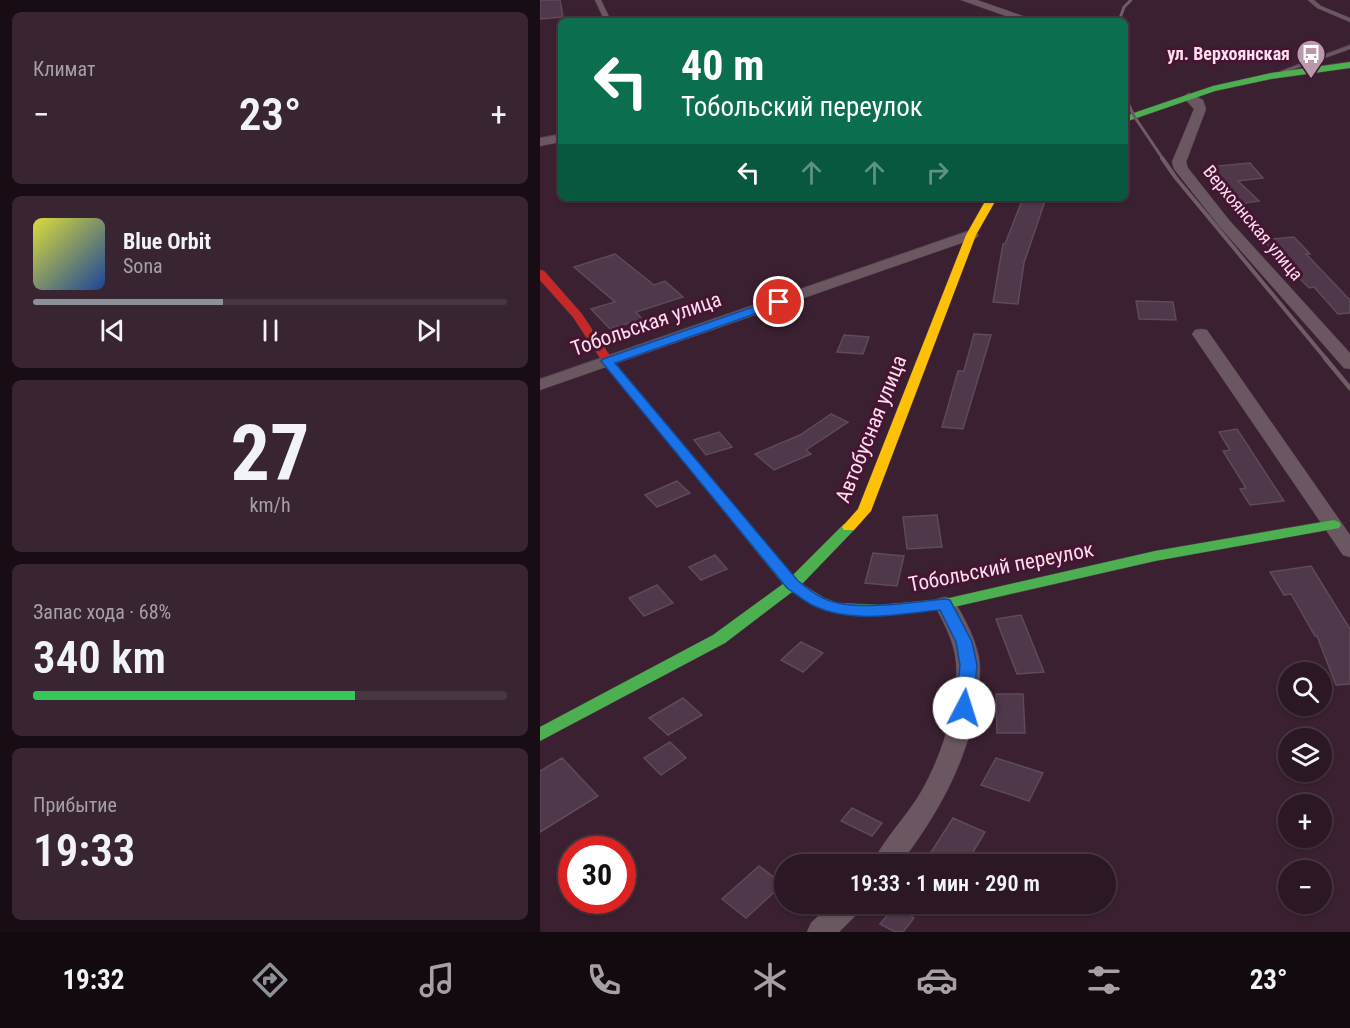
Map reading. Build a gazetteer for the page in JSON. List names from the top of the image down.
{
  "streets": {
    "street": [
      "Верхоянская улица",
      "Тобольская улица",
      "Автобусная улица",
      "Тобольский переулок"
    ]
  },
  "crossings": [
    ["Тобольская улица", "Автобусная улица"],
    ["Тобольская улица", "Тобольский переулок"],
    ["Автобусная улица", "Тобольский переулок"]
  ],
  "places": {
    "bus stop": ["ул. Верхоянская"]
  },
  "page": {
    "tile": [
      "Климат",
      ["27", "km/h"],
      ["Запас хода · 68%", "340 km"],
      ["Прибытие", "19:33"]
    ],
    "turn": ["40 m", "Тобольский переулок"],
    "heat": ["−", "23°", "+"],
    "song": ["Blue Orbit", "Sona"],
    "map_buttons": ["+", "−"],
    "limit": "30",
    "trip": "19:33 · 1 мин · 290 m",
    "tabs": ["19:32", "23°"]
  }
}
